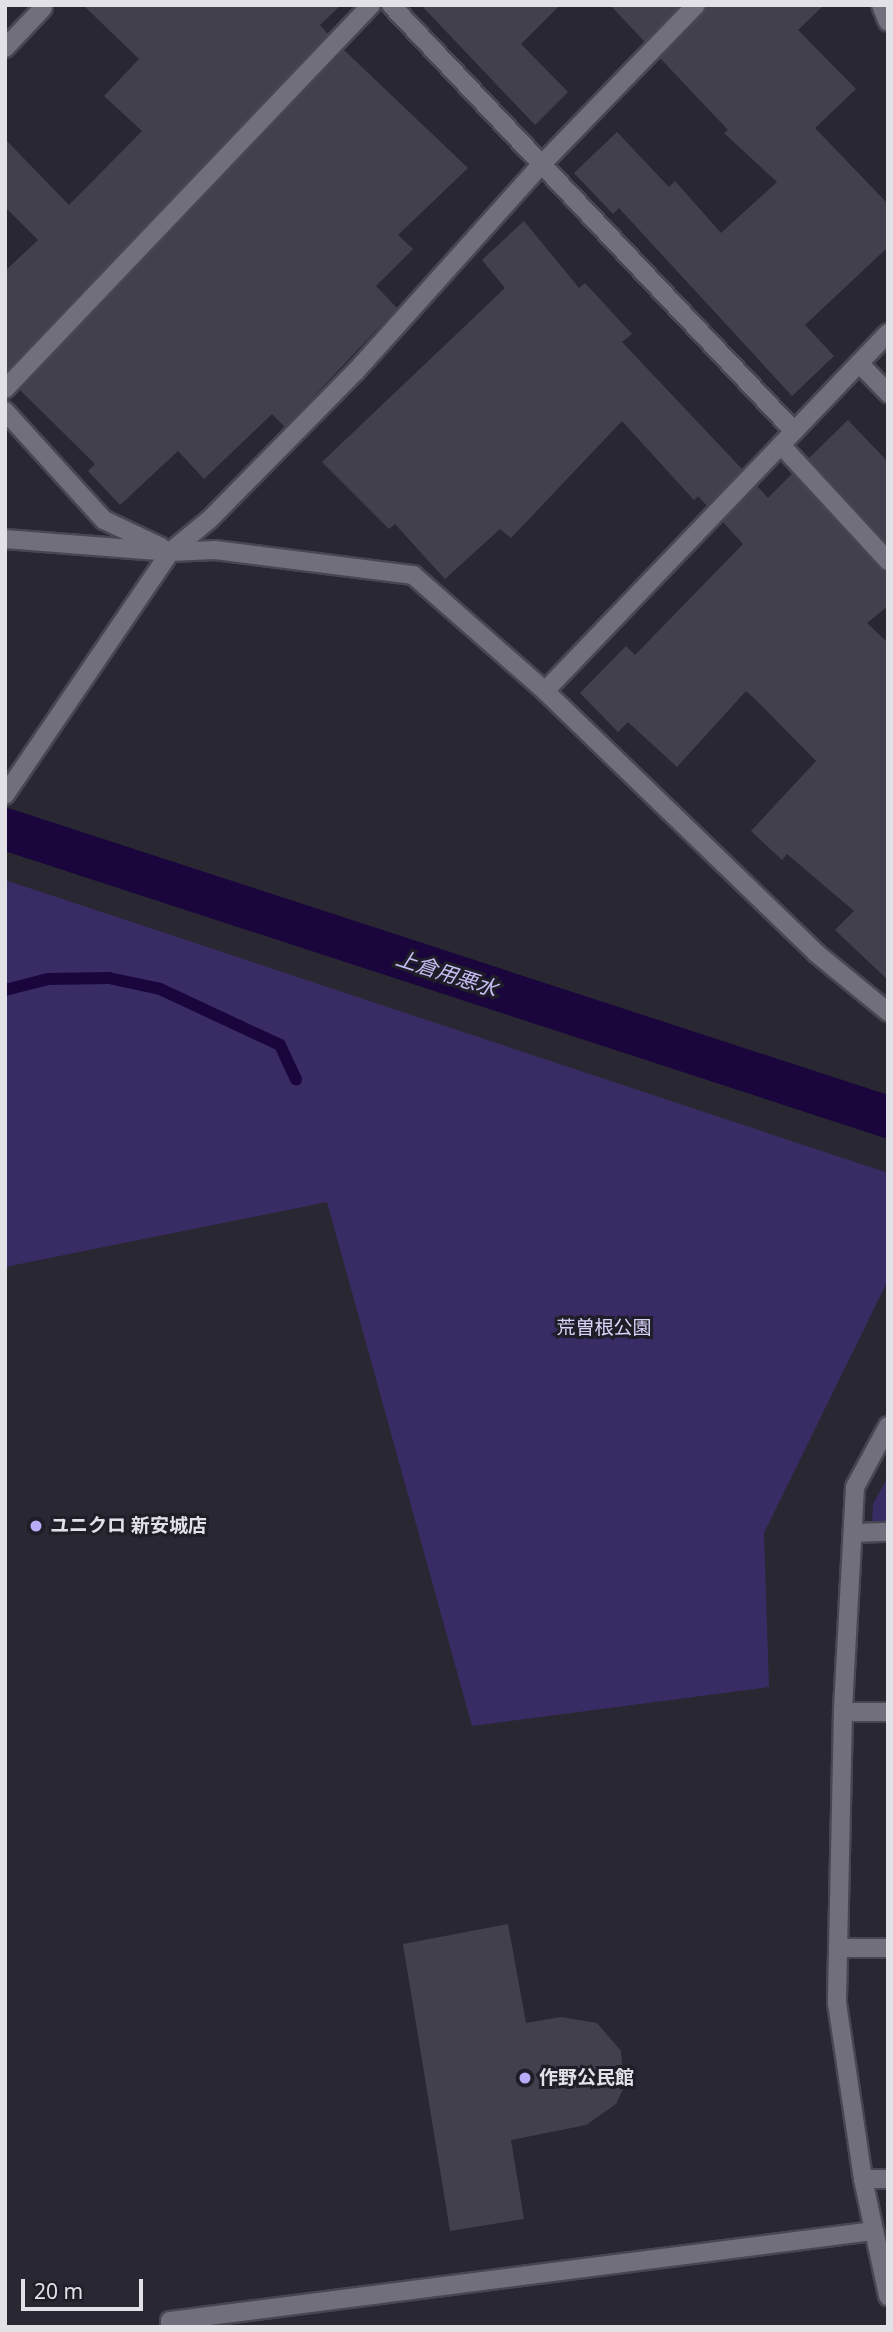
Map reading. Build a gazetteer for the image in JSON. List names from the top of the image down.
{
  "water": ["上倉用悪水"],
  "parks": ["荒曽根公園"],
  "places": ["ユニクロ 新安城店", "作野公民館"],
  "scale_bar": "20 m"
}
